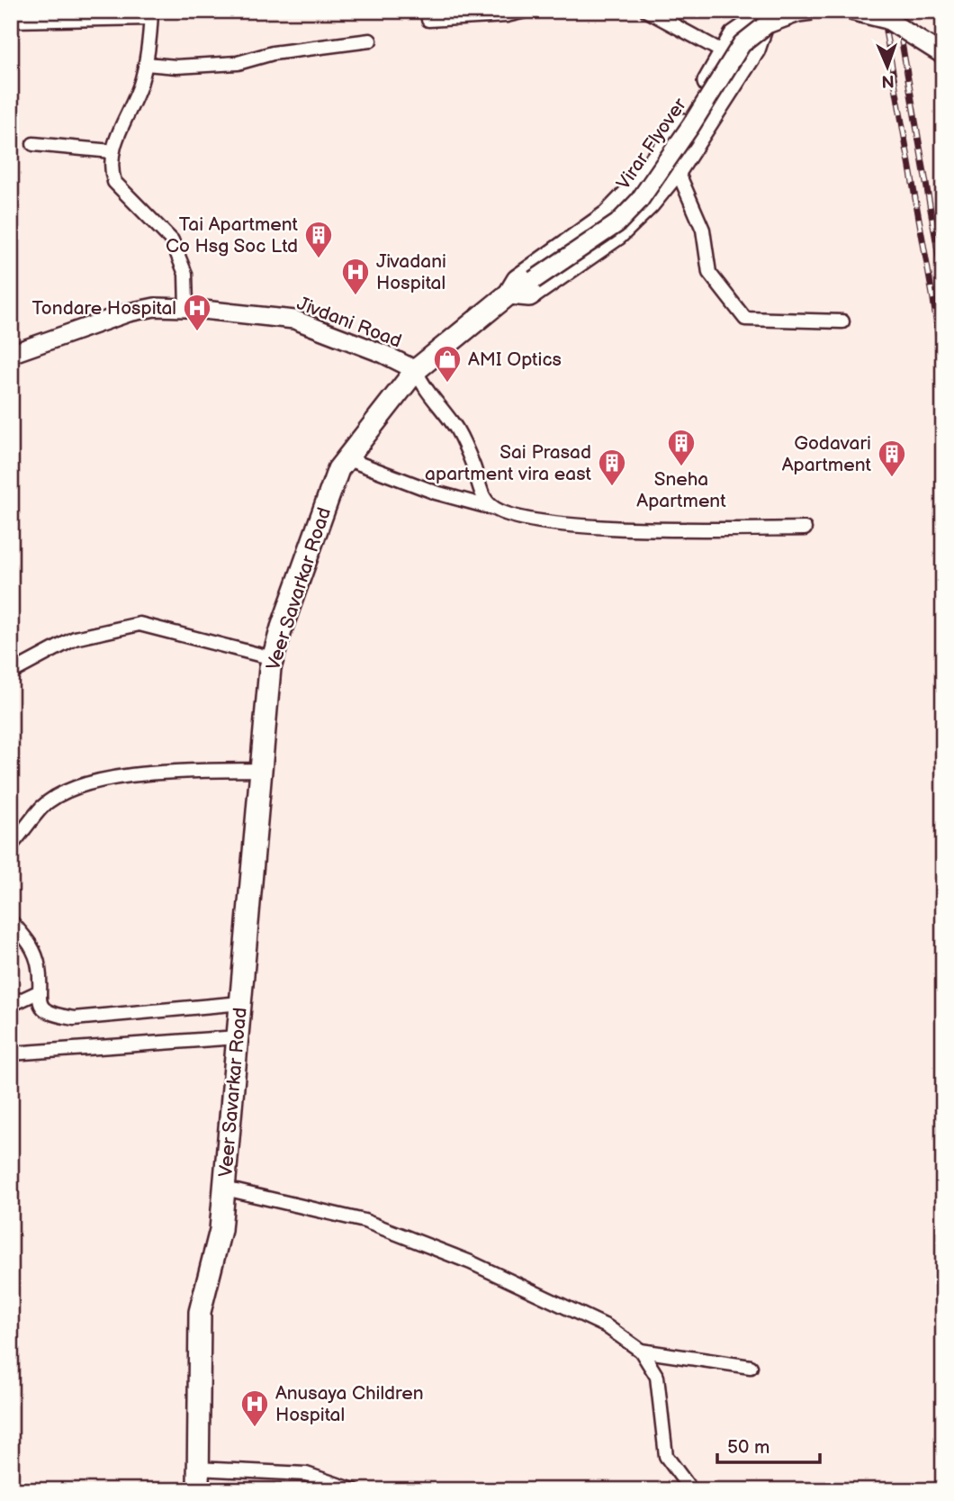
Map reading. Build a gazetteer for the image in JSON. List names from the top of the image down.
{
  "streets": {
    "main road": ["Virar Flyover", "Jivdani Road", "Veer Savarkar Road"]
  },
  "crossings": [
    ["Virar Flyover", "Veer Savarkar Road"],
    ["Jivdani Road", "Veer Savarkar Road"]
  ],
  "places": {
    "building": [
      "Tai Apartment Co Hsg Soc Ltd",
      "Sneha Apartment",
      "Godavari Apartment",
      "Sai Prasad apartment vira east"
    ],
    "hospital": ["Jivadani Hospital", "Tondare Hospital", "Anusaya Children Hospital"],
    "shop": ["AMI Optics"]
  },
  "scale_bar": "50 m",
  "north": "bottom"
}
